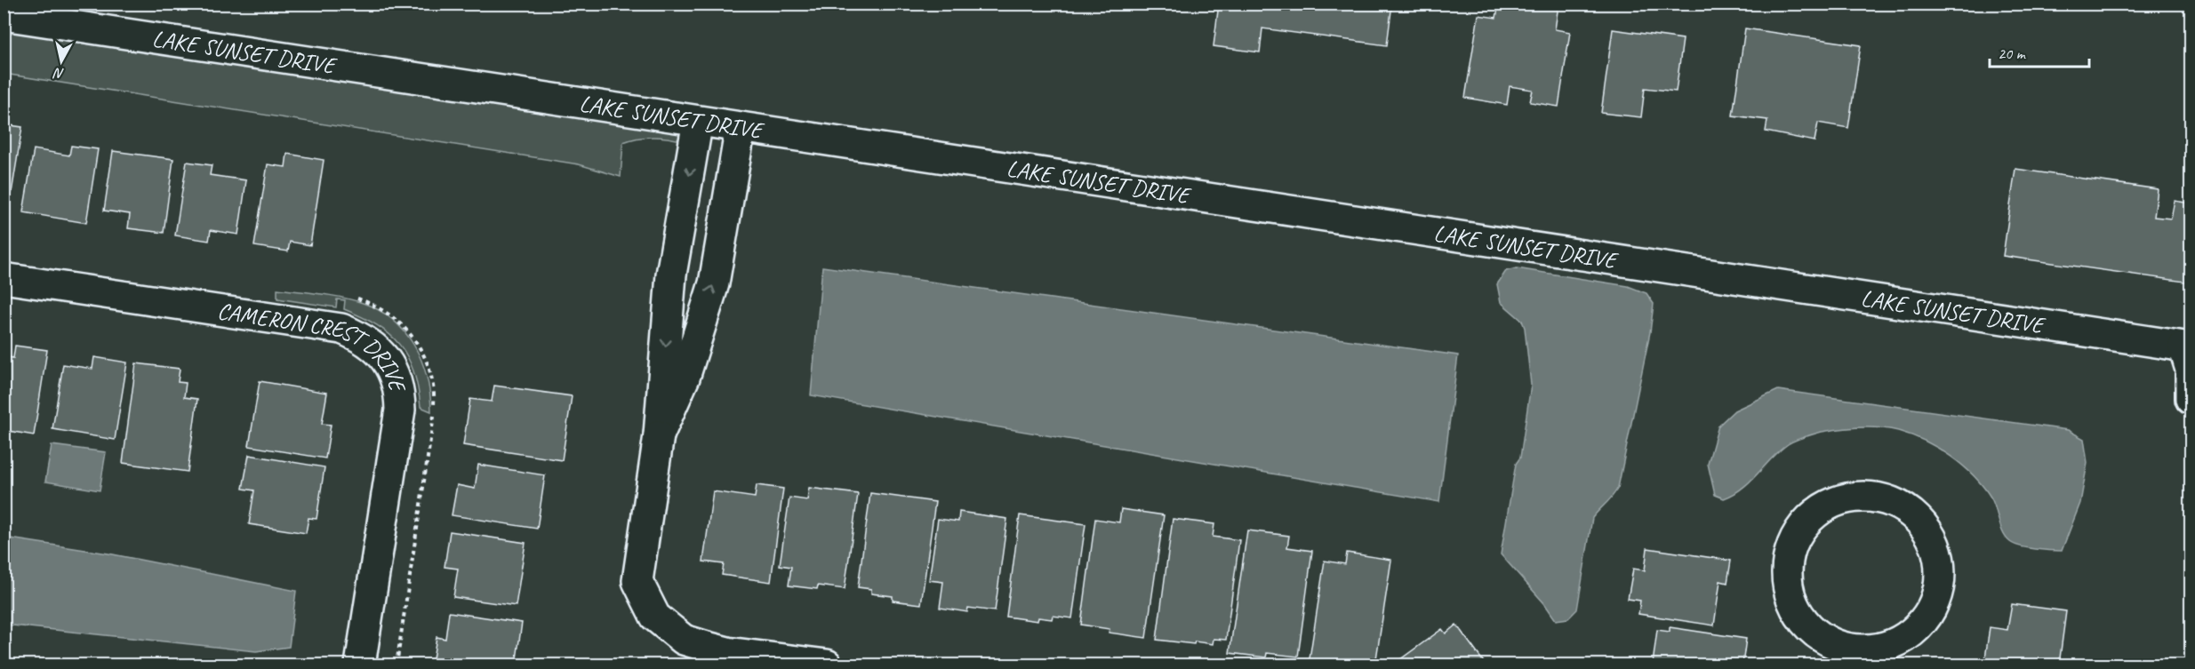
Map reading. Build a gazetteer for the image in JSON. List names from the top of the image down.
{
  "streets": {
    "street": ["LAKE SUNSET DRIVE", "CAMERON CREST DRIVE"]
  },
  "scale_bar": "20 m",
  "north": "bottom"
}
